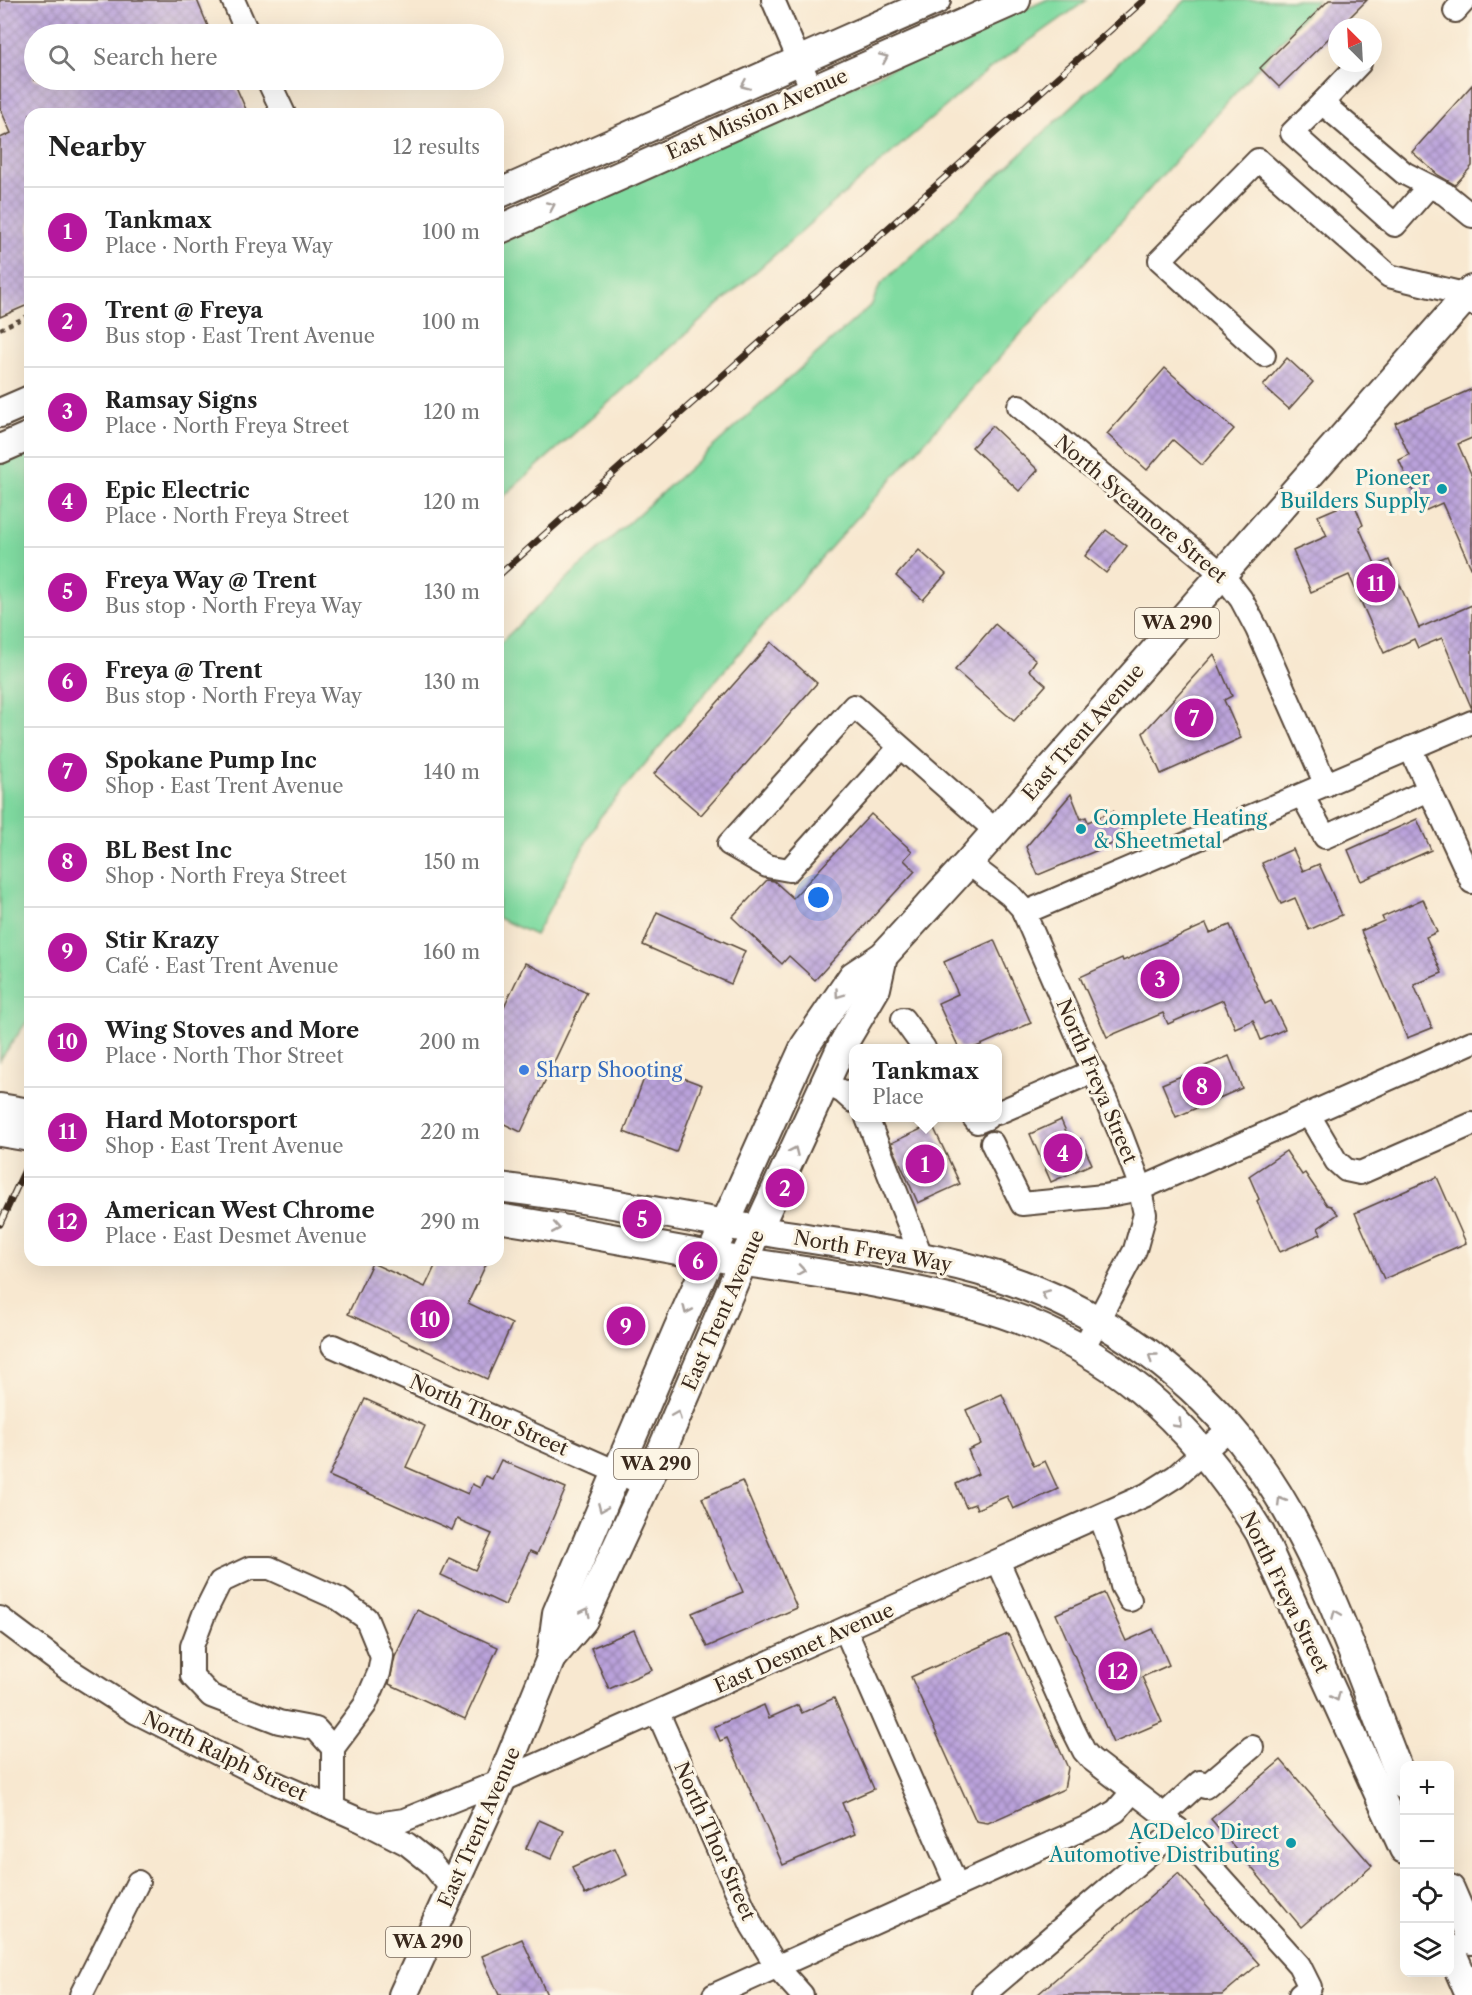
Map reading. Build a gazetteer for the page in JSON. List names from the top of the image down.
{
  "streets": {
    "main road": [
      "East Mission Avenue",
      "WA 290",
      "East Trent Avenue",
      "North Freya Street",
      "North Freya Way"
    ],
    "street": [
      "North Sycamore Street",
      "North Thor Street",
      "East Desmet Avenue",
      "North Ralph Street"
    ]
  },
  "crossings": [
    ["North Sycamore Street", "East Trent Avenue"],
    ["East Trent Avenue", "North Freya Street"],
    ["East Trent Avenue", "North Freya Way"],
    ["East Trent Avenue", "North Thor Street"],
    ["East Trent Avenue", "East Desmet Avenue"],
    ["East Trent Avenue", "North Ralph Street"],
    ["North Freya Street", "North Freya Way"],
    ["North Freya Street", "East Desmet Avenue"],
    ["North Thor Street", "East Desmet Avenue"],
    ["East Desmet Avenue", "North Ralph Street"]
  ],
  "places": [
    "Pioneer Builders Supply",
    "Complete Heating & Sheetmetal",
    "Sharp Shooting",
    "ACDelco Direct Automotive Distributing"
  ],
  "north": "top left",
  "page": {
    "search": "Search here",
    "heading": ["Nearby", "12 results"],
    "list": [
      {
        "mark": "1",
        "name": "Tankmax",
        "note": "Place · North Freya Way",
        "value": "100 m"
      },
      {
        "mark": "2",
        "name": "Trent @ Freya",
        "note": "Bus stop · East Trent Avenue",
        "value": "100 m"
      },
      {
        "mark": "3",
        "name": "Ramsay Signs",
        "note": "Place · North Freya Street",
        "value": "120 m"
      },
      {
        "mark": "4",
        "name": "Epic Electric",
        "note": "Place · North Freya Street",
        "value": "120 m"
      },
      {
        "mark": "5",
        "name": "Freya Way @ Trent",
        "note": "Bus stop · North Freya Way",
        "value": "130 m"
      },
      {
        "mark": "6",
        "name": "Freya @ Trent",
        "note": "Bus stop · North Freya Way",
        "value": "130 m"
      },
      {
        "mark": "7",
        "name": "Spokane Pump Inc",
        "note": "Shop · East Trent Avenue",
        "value": "140 m"
      },
      {
        "mark": "8",
        "name": "BL Best Inc",
        "note": "Shop · North Freya Street",
        "value": "150 m"
      },
      {
        "mark": "9",
        "name": "Stir Krazy",
        "note": "Café · East Trent Avenue",
        "value": "160 m"
      },
      {
        "mark": "10",
        "name": "Wing Stoves and More",
        "note": "Place · North Thor Street",
        "value": "200 m"
      },
      {
        "mark": "11",
        "name": "Hard Motorsport",
        "note": "Shop · East Trent Avenue",
        "value": "220 m"
      },
      {
        "mark": "12",
        "name": "American West Chrome",
        "note": "Place · East Desmet Avenue",
        "value": "290 m"
      }
    ],
    "pins": [
      "11",
      "7",
      "3",
      "8",
      "4",
      "1",
      "2",
      "5",
      "6",
      "10",
      "9",
      "12"
    ],
    "popup": ["Tankmax", "Place"],
    "map_buttons": ["+", "−"]
  }
}
